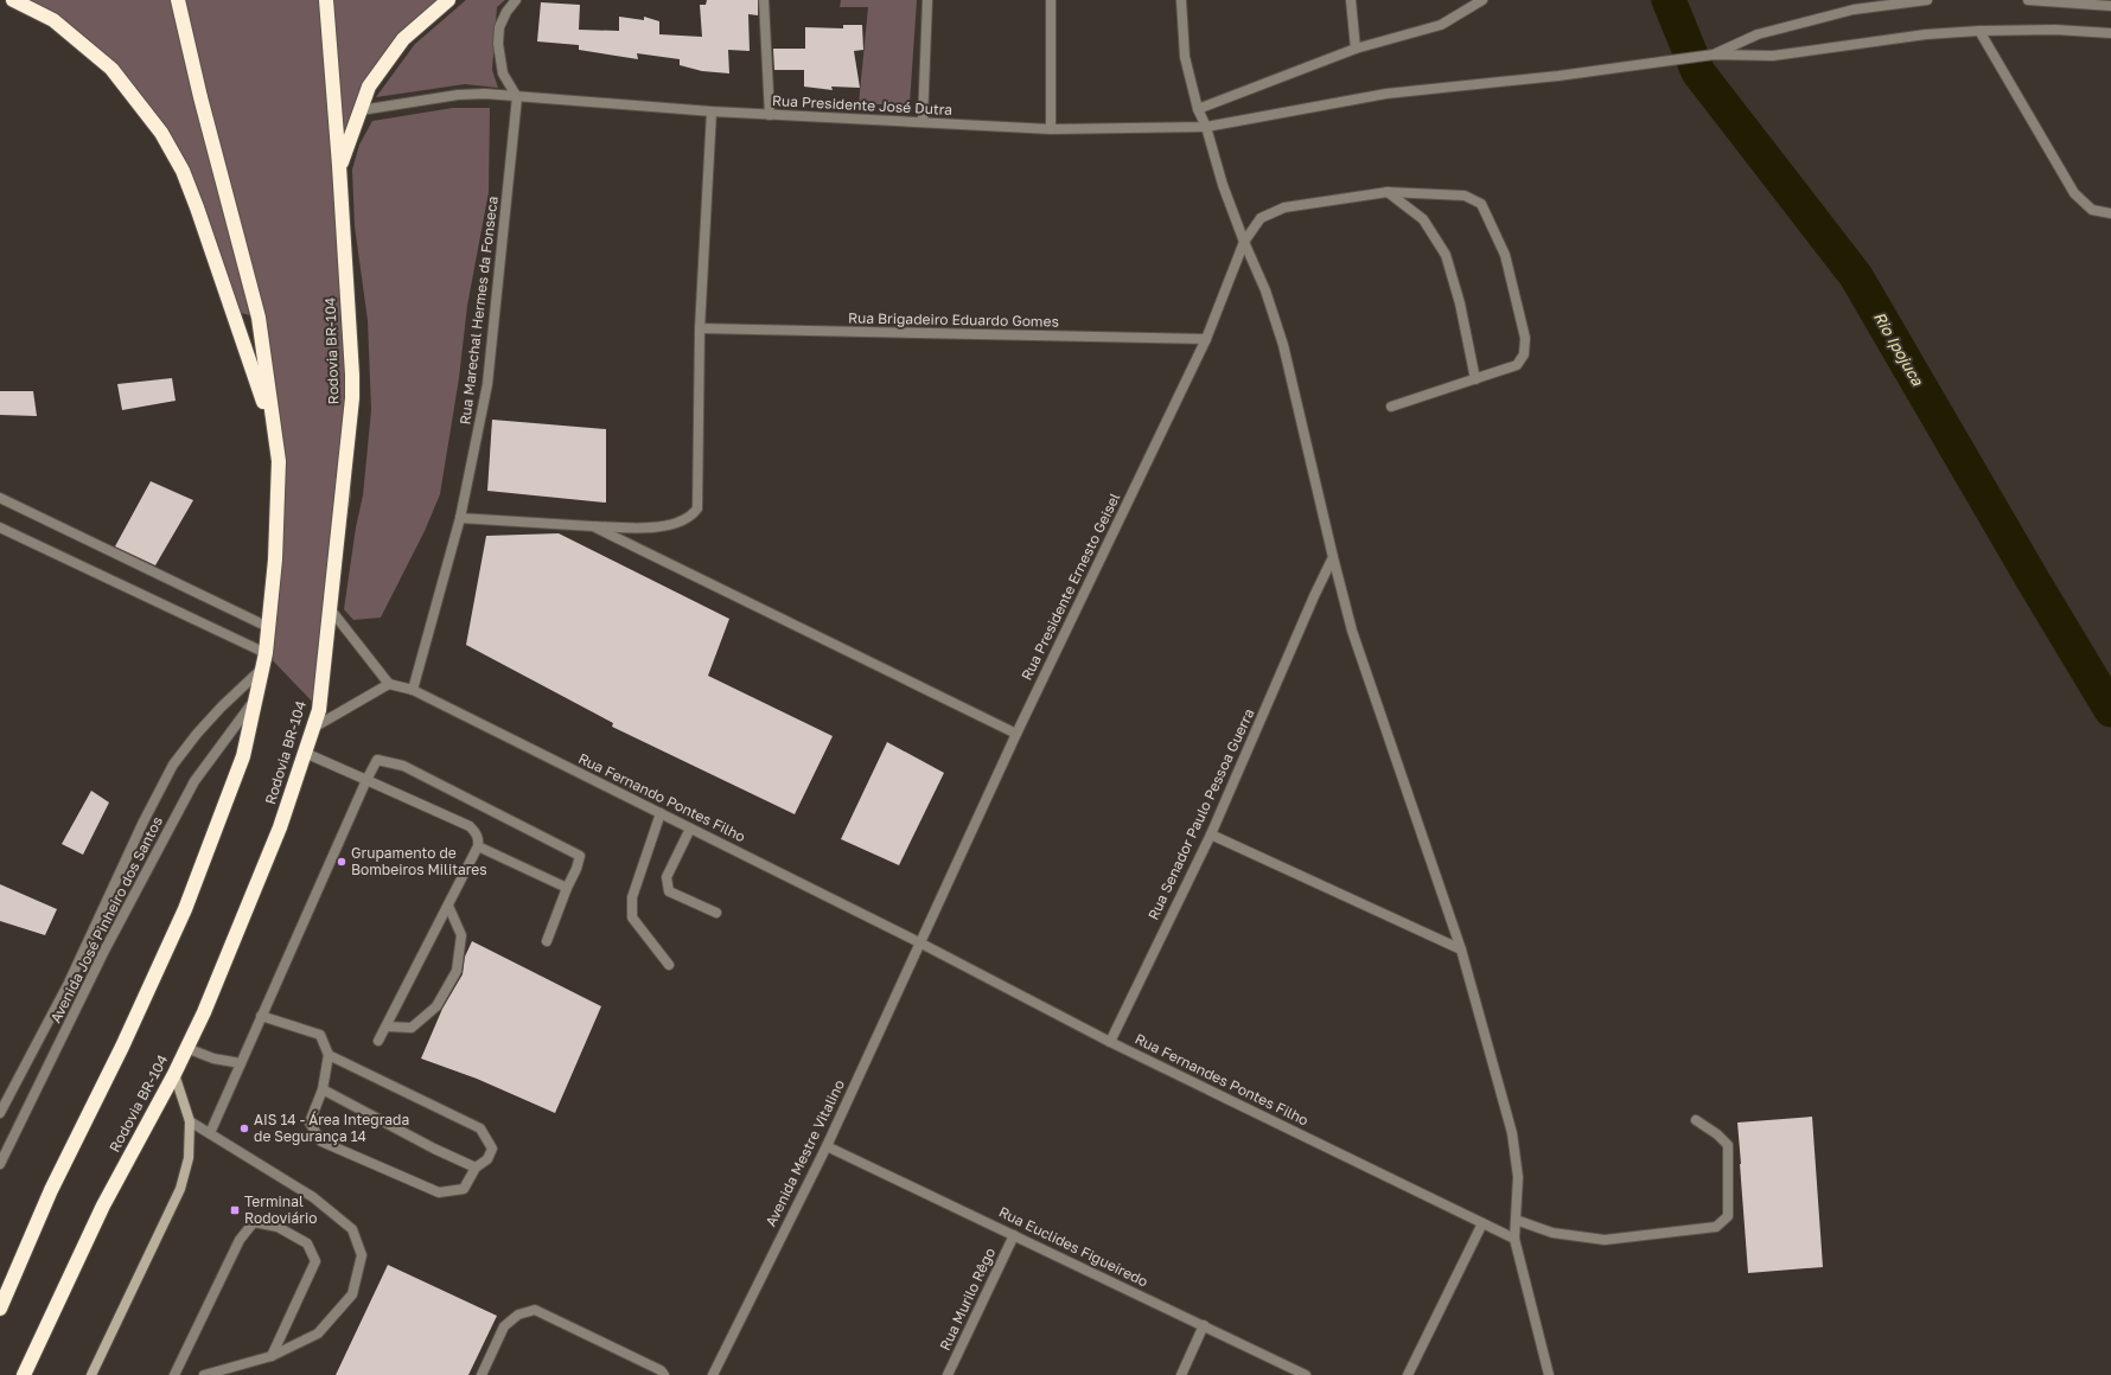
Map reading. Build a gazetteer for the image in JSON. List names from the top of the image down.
{
  "streets": {
    "highway": ["Rodovia BR-104"],
    "street": [
      "Rua Presidente José Dutra",
      "Rua Marechal Hermes da Fonseca",
      "Rua Brigadeiro Eduardo Gomes",
      "Rua Presidente Ernesto Geisel",
      "Rua Fernando Pontes Filho",
      "Rua Senador Paulo Pessoa Guerra",
      "Avenida José Pinheiro dos Santos",
      "Rua Fernandes Pontes Filho",
      "Avenida Mestre Vitalino",
      "Rua Euclides Figueiredo",
      "Rua Murilo Rêgo"
    ]
  },
  "crossings": [
    ["Rua Presidente José Dutra", "Rua Marechal Hermes da Fonseca"],
    ["Rua Marechal Hermes da Fonseca", "Rua Fernando Pontes Filho"],
    ["Rua Brigadeiro Eduardo Gomes", "Rua Presidente Ernesto Geisel"],
    ["Rua Presidente Ernesto Geisel", "Rua Fernando Pontes Filho"],
    ["Rua Presidente Ernesto Geisel", "Rua Fernandes Pontes Filho"],
    ["Rua Presidente Ernesto Geisel", "Avenida Mestre Vitalino"],
    ["Rua Fernando Pontes Filho", "Rua Fernandes Pontes Filho"],
    ["Rua Fernando Pontes Filho", "Avenida Mestre Vitalino"],
    ["Rua Senador Paulo Pessoa Guerra", "Rua Fernandes Pontes Filho"],
    ["Rua Fernandes Pontes Filho", "Avenida Mestre Vitalino"],
    ["Avenida Mestre Vitalino", "Rua Euclides Figueiredo"],
    ["Rua Euclides Figueiredo", "Rua Murilo Rêgo"]
  ],
  "water": ["Rio Ipojuca"],
  "places": {
    "other": ["Grupamento de Bombeiros Militares", "AIS 14 - Área Integrada de Segurança 14"],
    "transit": ["Terminal Rodoviário"]
  }
}
